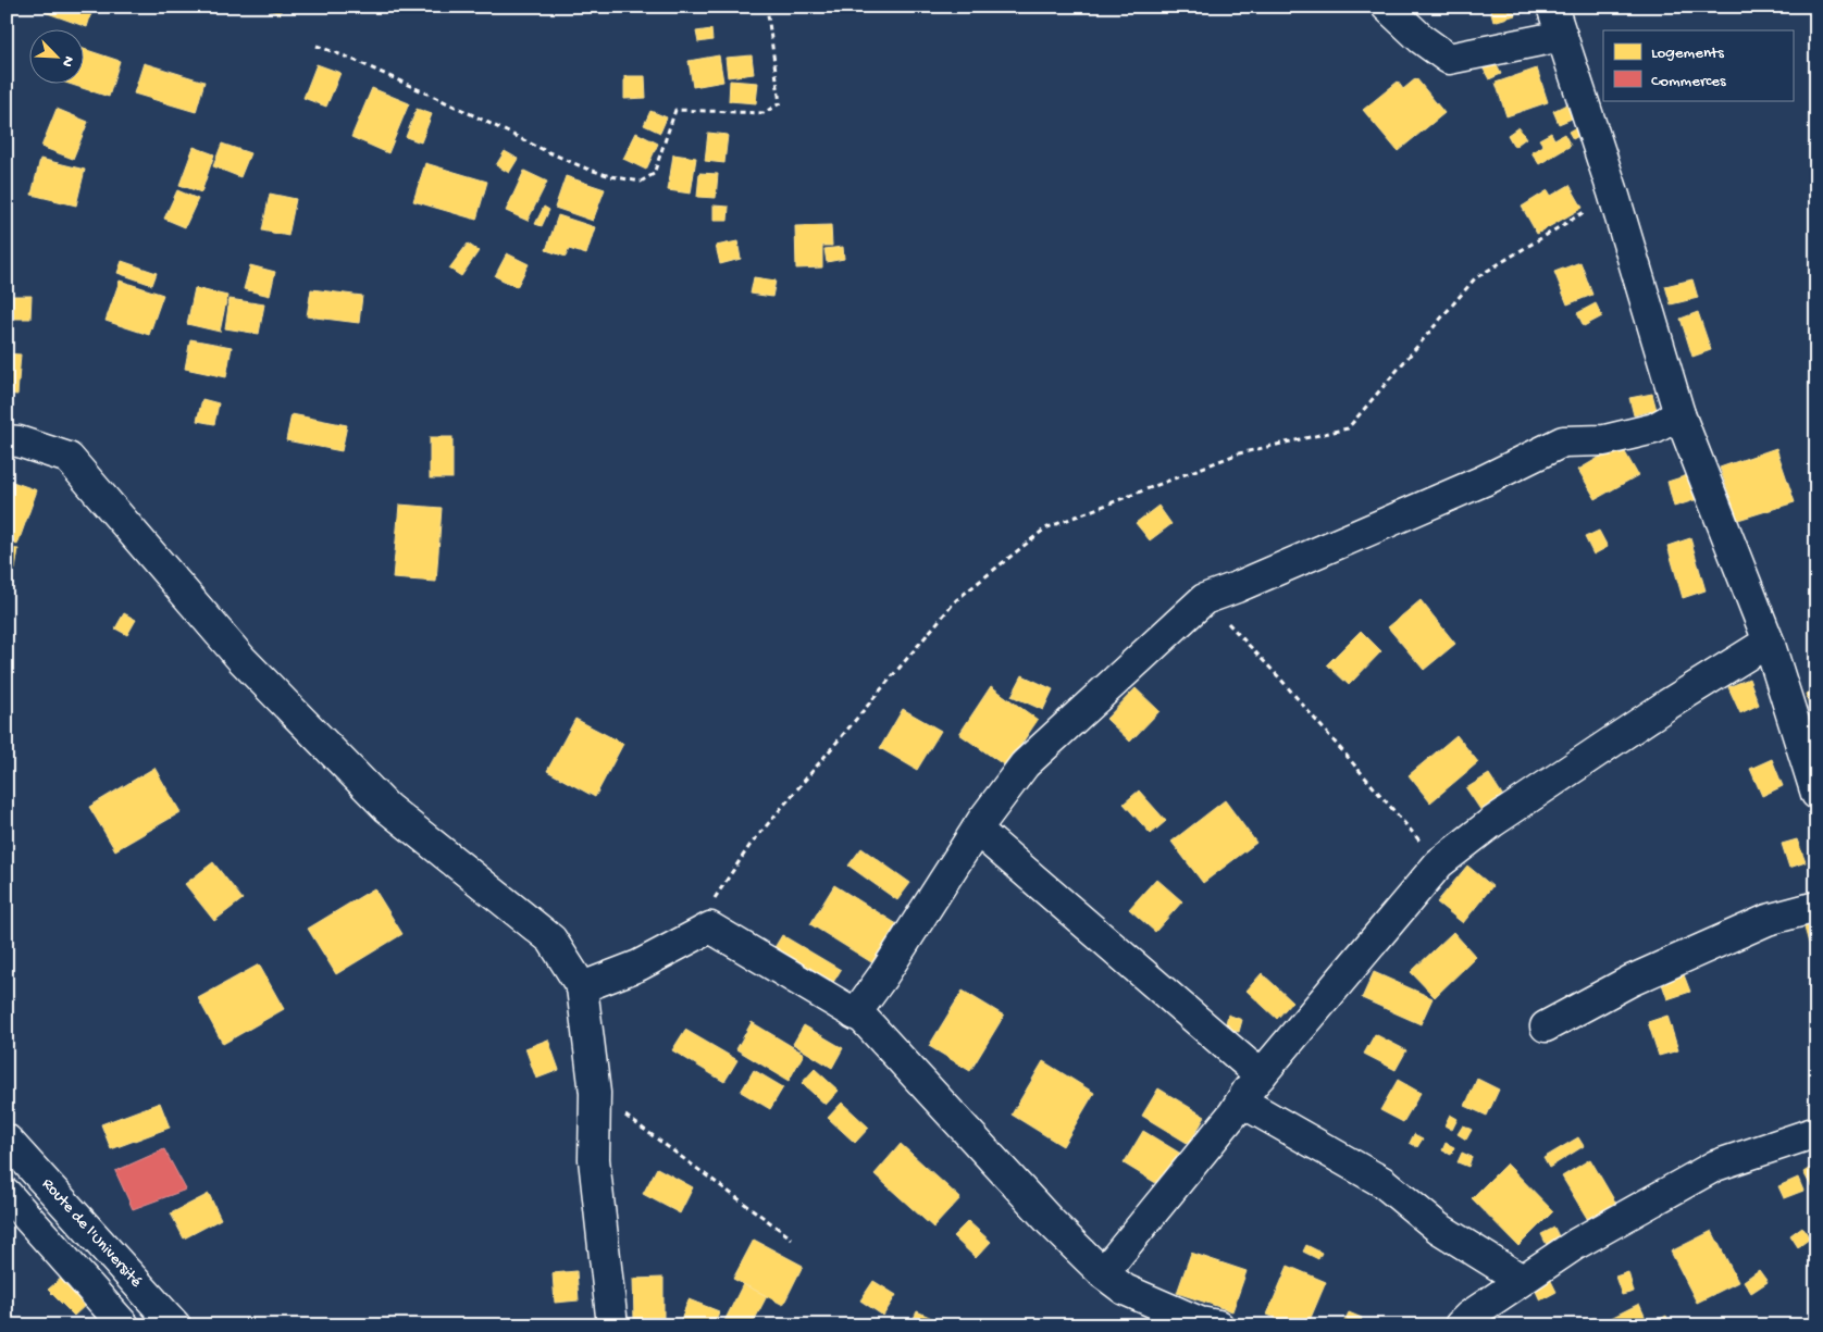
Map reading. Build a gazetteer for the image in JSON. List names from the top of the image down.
{
  "streets": {
    "street": ["Route de l'Université"]
  },
  "legend": ["Logements", "Commerces"],
  "north": "bottom right"
}
